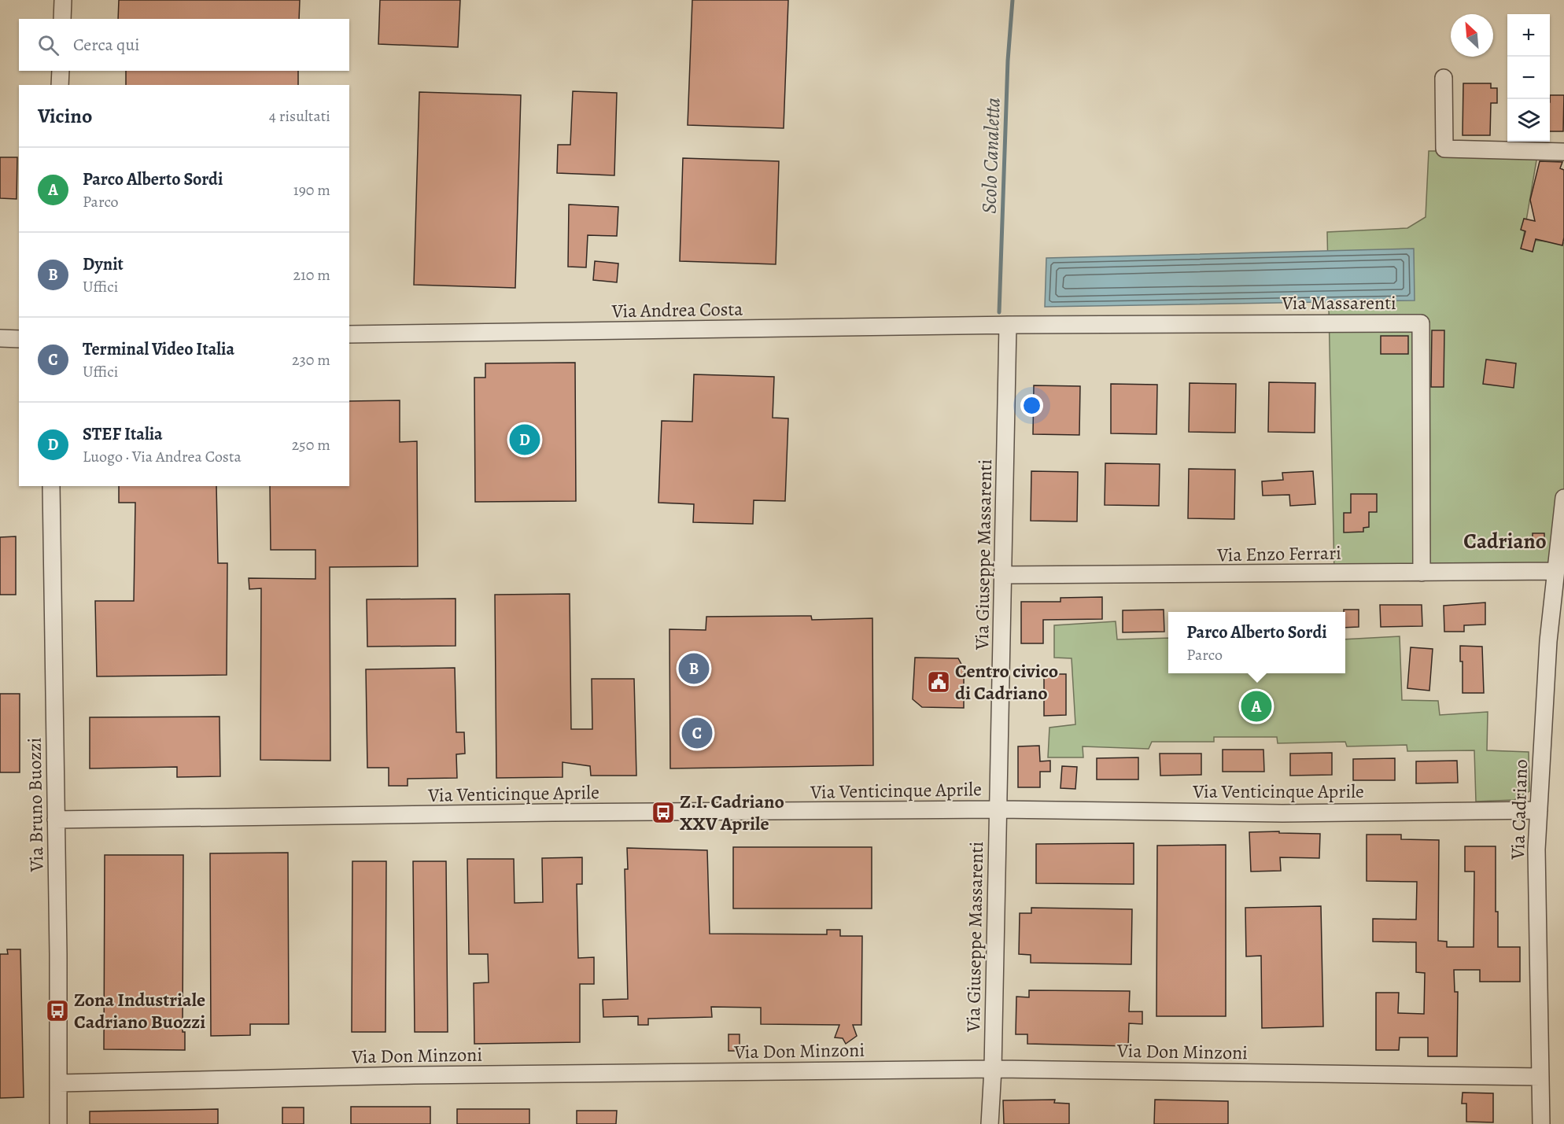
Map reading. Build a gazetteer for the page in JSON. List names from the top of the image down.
{
  "streets": {
    "street": [
      "Via Massarenti",
      "Via Andrea Costa",
      "Via Enzo Ferrari",
      "Via Giuseppe Massarenti",
      "Via Venticinque Aprile",
      "Via Bruno Buozzi",
      "Via Cadriano",
      "Via Don Minzoni"
    ]
  },
  "crossings": [
    ["Via Massarenti", "Via Andrea Costa"],
    ["Via Massarenti", "Via Enzo Ferrari"],
    ["Via Massarenti", "Via Giuseppe Massarenti"],
    ["Via Andrea Costa", "Via Giuseppe Massarenti"],
    ["Via Enzo Ferrari", "Via Giuseppe Massarenti"],
    ["Via Enzo Ferrari", "Via Cadriano"],
    ["Via Giuseppe Massarenti", "Via Venticinque Aprile"],
    ["Via Giuseppe Massarenti", "Via Don Minzoni"],
    ["Via Venticinque Aprile", "Via Bruno Buozzi"],
    ["Via Venticinque Aprile", "Via Cadriano"],
    ["Via Bruno Buozzi", "Via Don Minzoni"],
    ["Via Cadriano", "Via Don Minzoni"]
  ],
  "districts": ["Cadriano"],
  "water": ["Scolo Canaletta"],
  "places": {
    "public building": ["Centro civico di Cadriano"],
    "bus stop": ["Z.I. Cadriano XXV Aprile", "Zona Industriale Cadriano Buozzi"]
  },
  "north": "top left",
  "page": {
    "map_buttons": ["+", "−"],
    "search": "Cerca qui",
    "heading": ["Vicino", "4 risultati"],
    "list": [
      {
        "mark": "A",
        "name": "Parco Alberto Sordi",
        "note": "Parco",
        "value": "190 m"
      },
      {
        "mark": "B",
        "name": "Dynit",
        "note": "Uffici",
        "value": "210 m"
      },
      {
        "mark": "C",
        "name": "Terminal Video Italia",
        "note": "Uffici",
        "value": "230 m"
      },
      {
        "mark": "D",
        "name": "STEF Italia",
        "note": "Luogo · Via Andrea Costa",
        "value": "250 m"
      }
    ],
    "pins": [
      "D",
      "B",
      "A",
      "C"
    ],
    "popup": ["Parco Alberto Sordi", "Parco"]
  }
}
